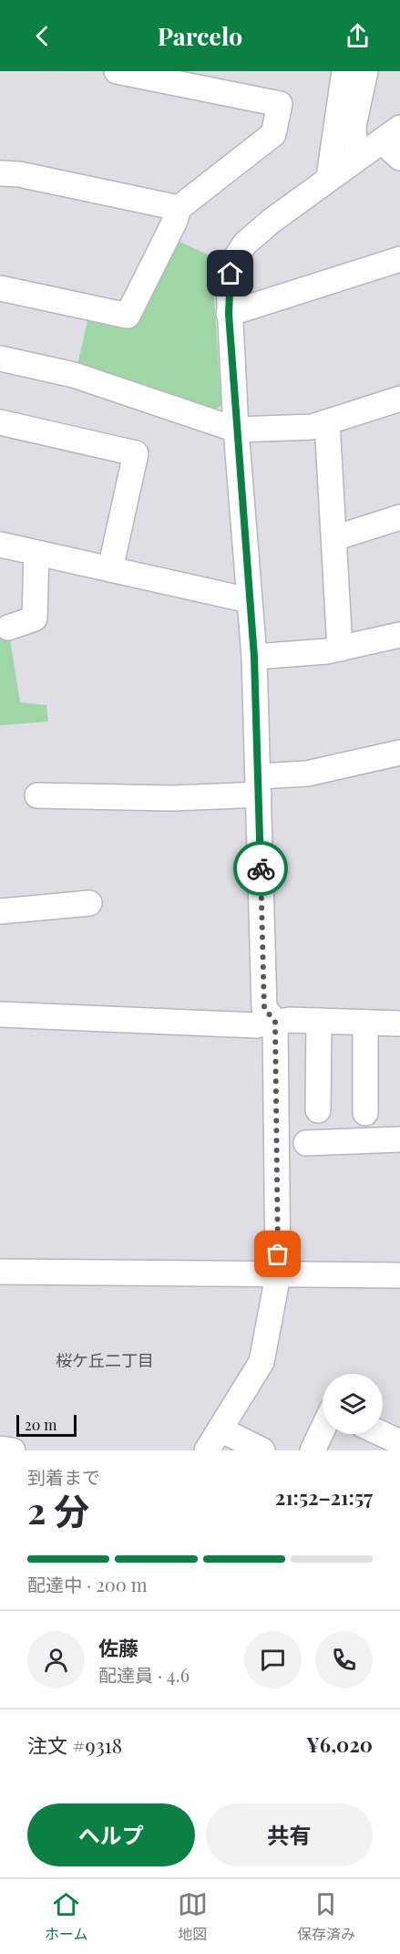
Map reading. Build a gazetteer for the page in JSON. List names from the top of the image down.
{
  "districts": ["桜ケ丘二丁目"],
  "scale_bar": "20 m",
  "page": {
    "header": "Parcelo",
    "scale": "20 m",
    "heading": ["2 分", "到着まで", "21:52–21:57"],
    "panel": [
      "佐藤",
      "配達員 · 4.6",
      "注文 #9318",
      "¥6,020"
    ],
    "bar": "配達中 · 200 m",
    "buttons": ["ヘルプ", "共有"],
    "tabs": ["ホーム", "地図", "保存済み"]
  }
}
